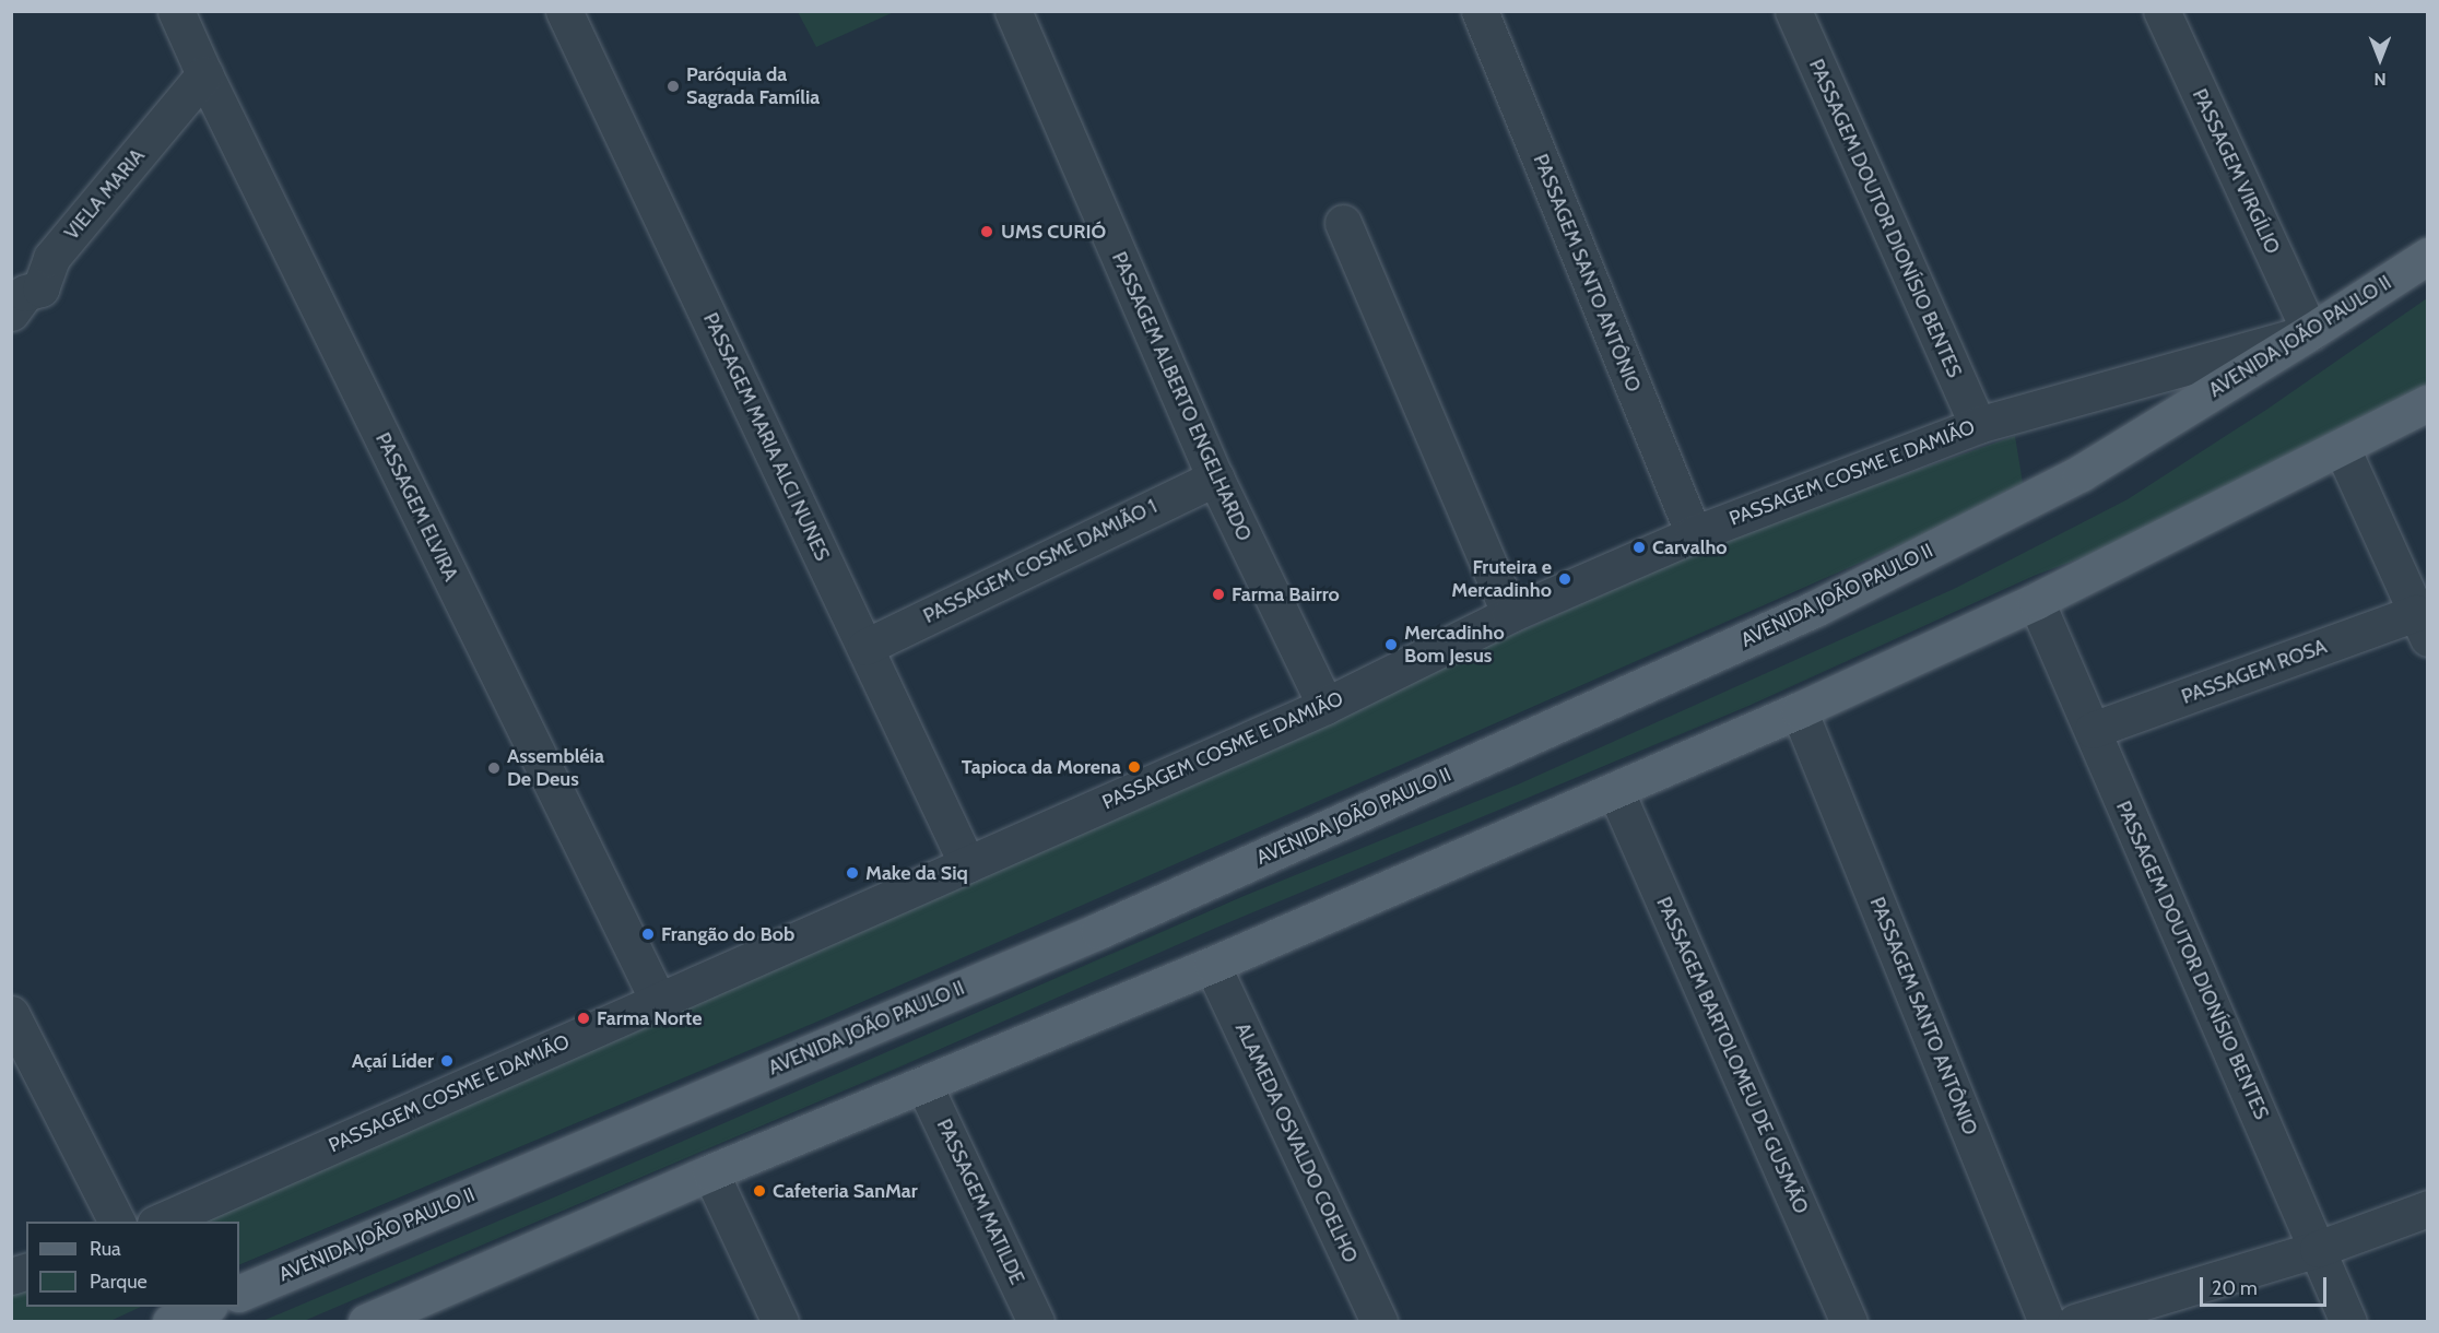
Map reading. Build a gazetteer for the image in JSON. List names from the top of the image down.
{
  "streets": {
    "main road": ["AVENIDA JOÃO PAULO II"],
    "street": [
      "PASSAGEM VIRGÍLIO",
      "VIELA MARIA",
      "PASSAGEM DOUTOR DIONÍSIO BENTES",
      "PASSAGEM SANTO ANTÔNIO",
      "PASSAGEM ALBERTO ENGELHARDO",
      "PASSAGEM MARIA ALCI NUNES",
      "PASSAGEM COSME E DAMIÃO",
      "PASSAGEM ELVIRA",
      "PASSAGEM COSME DAMIÃO 1",
      "PASSAGEM ROSA",
      "PASSAGEM BARTOLOMEU DE GUSMÃO",
      "ALAMEDA OSVALDO COELHO",
      "PASSAGEM MATILDE"
    ]
  },
  "crossings": [
    ["PASSAGEM VIRGÍLIO", "AVENIDA JOÃO PAULO II"],
    ["PASSAGEM VIRGÍLIO", "PASSAGEM COSME E DAMIÃO"],
    ["VIELA MARIA", "PASSAGEM ELVIRA"],
    ["PASSAGEM DOUTOR DIONÍSIO BENTES", "PASSAGEM COSME E DAMIÃO"],
    ["PASSAGEM DOUTOR DIONÍSIO BENTES", "PASSAGEM ROSA"],
    ["PASSAGEM SANTO ANTÔNIO", "PASSAGEM COSME E DAMIÃO"],
    ["AVENIDA JOÃO PAULO II", "PASSAGEM COSME E DAMIÃO"],
    ["PASSAGEM ALBERTO ENGELHARDO", "PASSAGEM COSME E DAMIÃO"],
    ["PASSAGEM ALBERTO ENGELHARDO", "PASSAGEM COSME DAMIÃO 1"],
    ["PASSAGEM MARIA ALCI NUNES", "PASSAGEM COSME E DAMIÃO"],
    ["PASSAGEM MARIA ALCI NUNES", "PASSAGEM COSME DAMIÃO 1"],
    ["PASSAGEM COSME E DAMIÃO", "PASSAGEM ELVIRA"]
  ],
  "places": [
    "Paróquia da Sagrada Família",
    "UMS CURIÓ",
    "Carvalho",
    "Fruteira e Mercadinho",
    "Farma Bairro",
    "Mercadinho Bom Jesus",
    "Tapioca da Morena",
    "Assembléia De Deus",
    "Make da Siq",
    "Frangão do Bob",
    "Farma Norte",
    "Açaí Líder",
    "Cafeteria SanMar"
  ],
  "legend": ["Rua", "Parque"],
  "scale_bar": "20 m",
  "north": "bottom"
}
